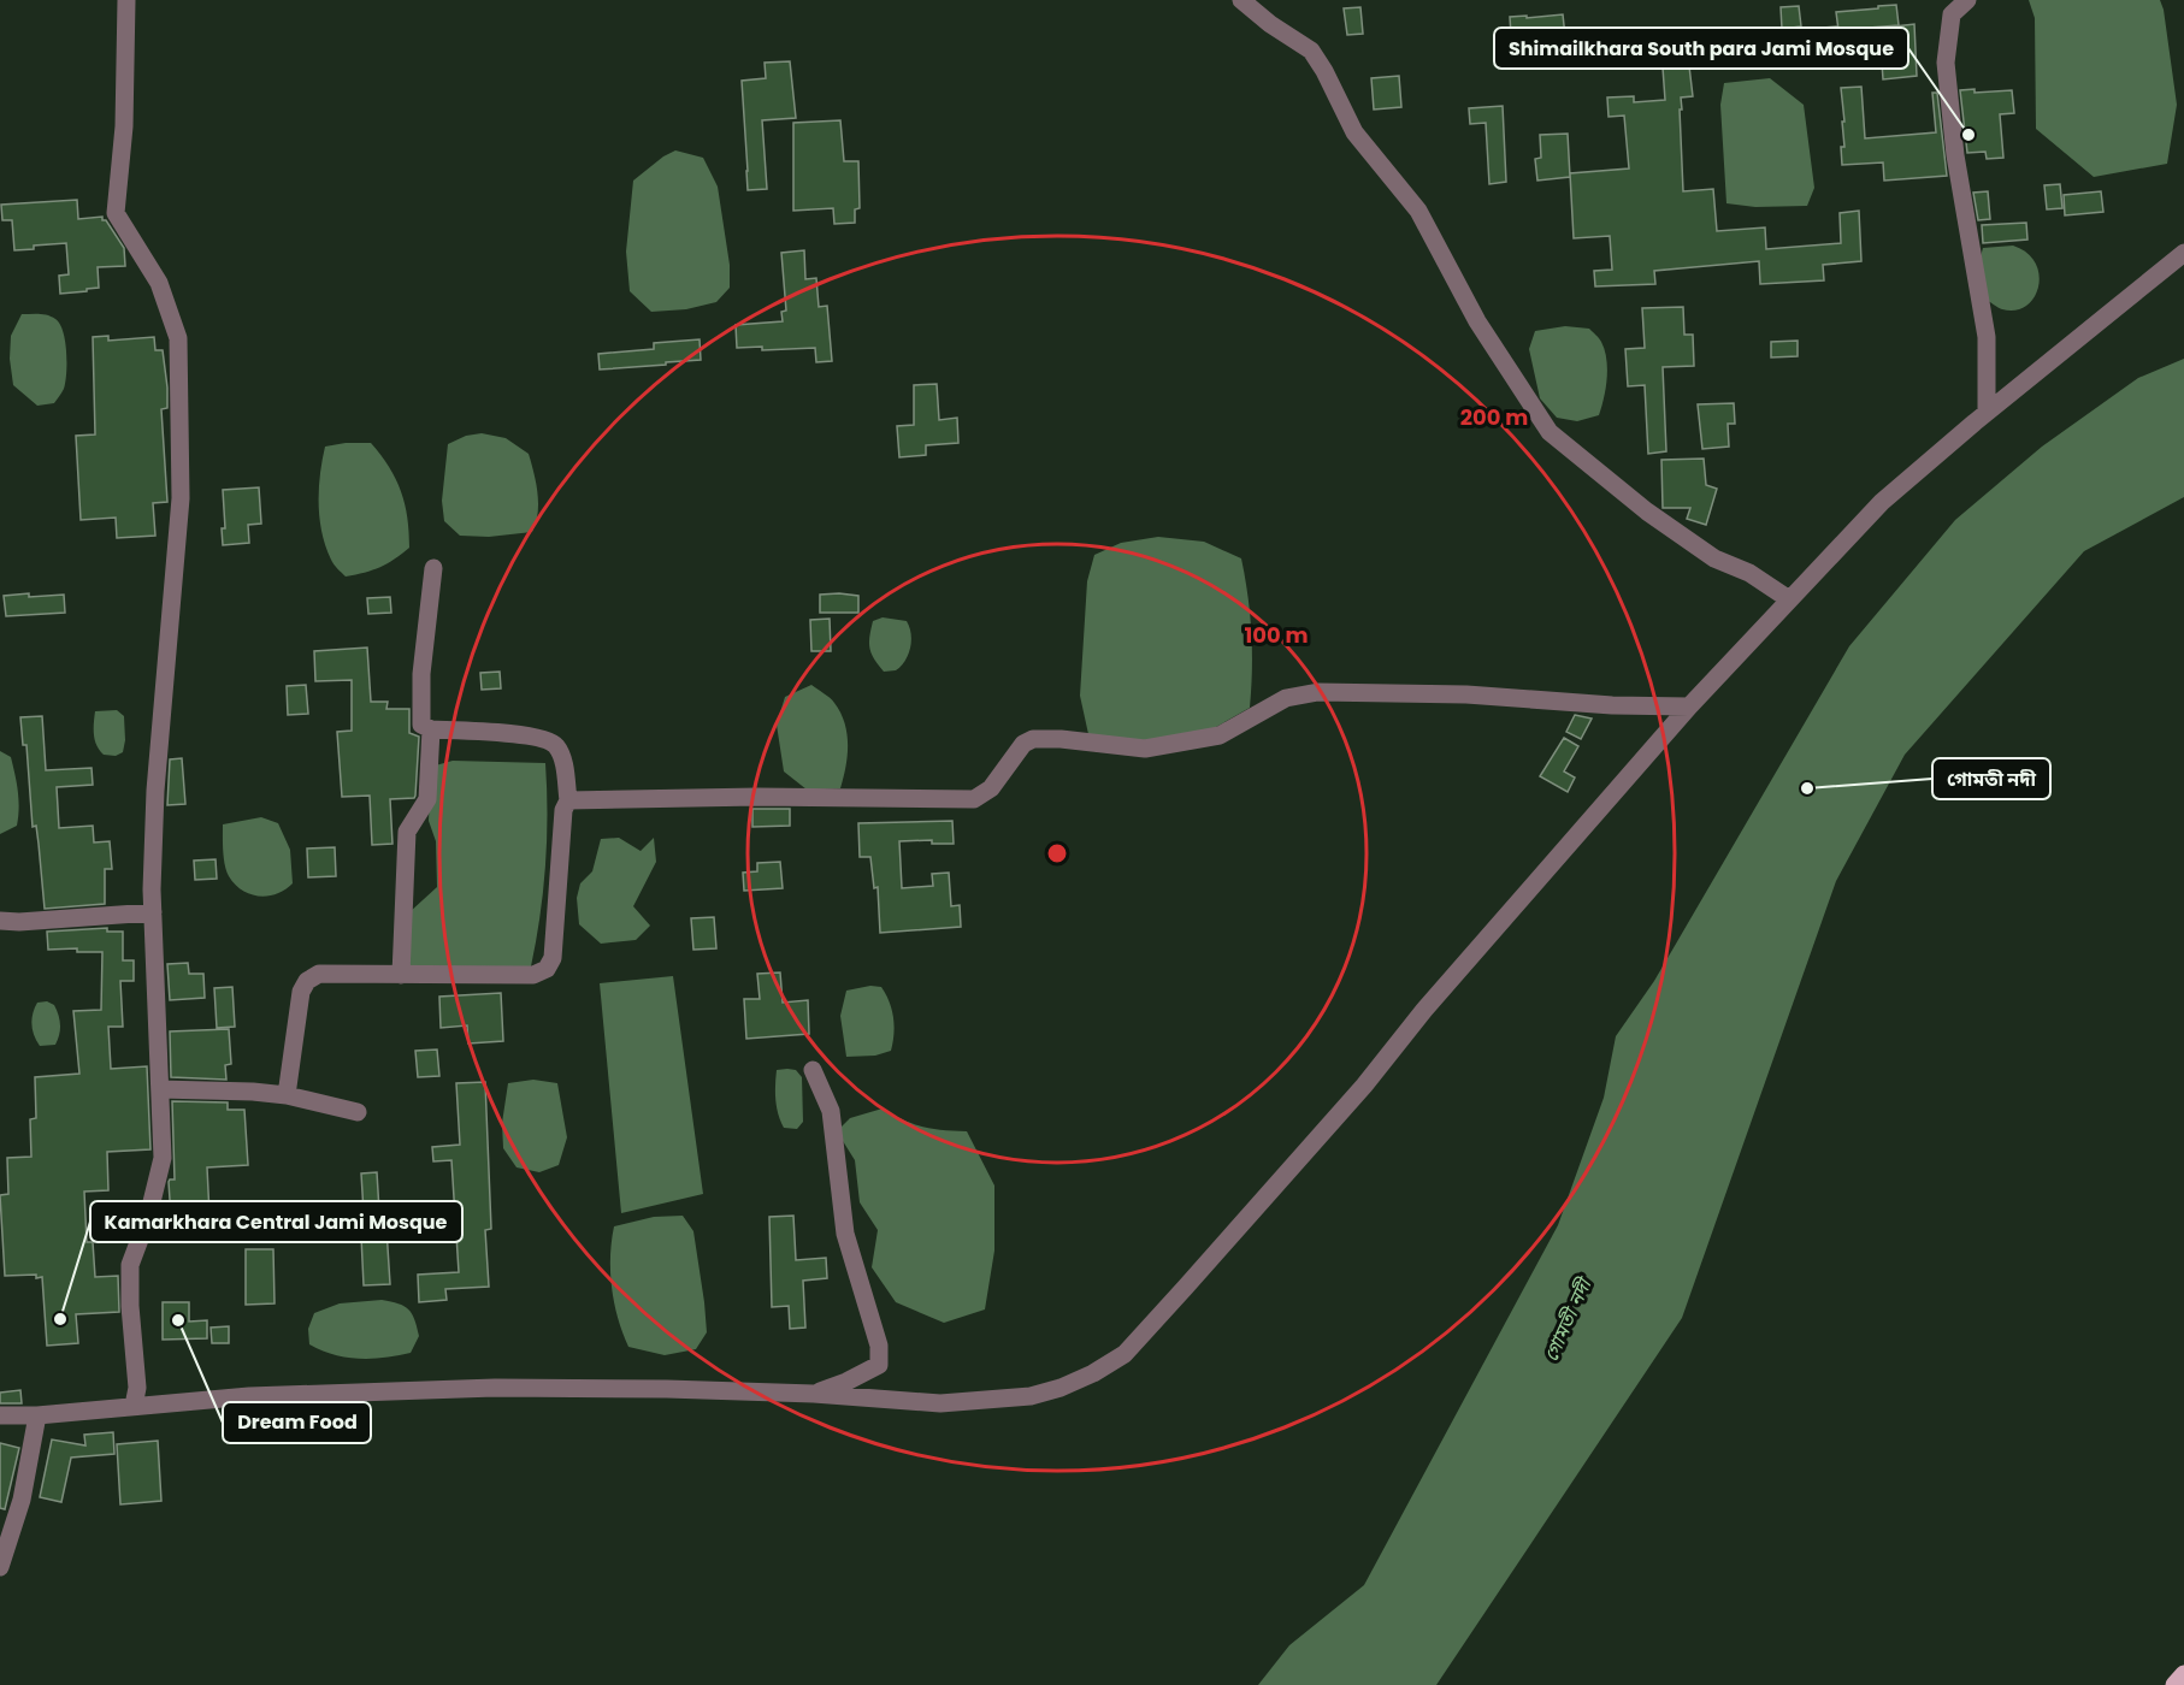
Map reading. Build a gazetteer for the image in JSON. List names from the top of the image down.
{
  "water": ["গোমতী নদী"],
  "places": [
    "Shimailkhara South para Jami Mosque",
    "গোমতী নদী",
    "Kamarkhara Central Jami Mosque",
    "Dream Food"
  ],
  "rings": ["200 m", "100 m"]
}
